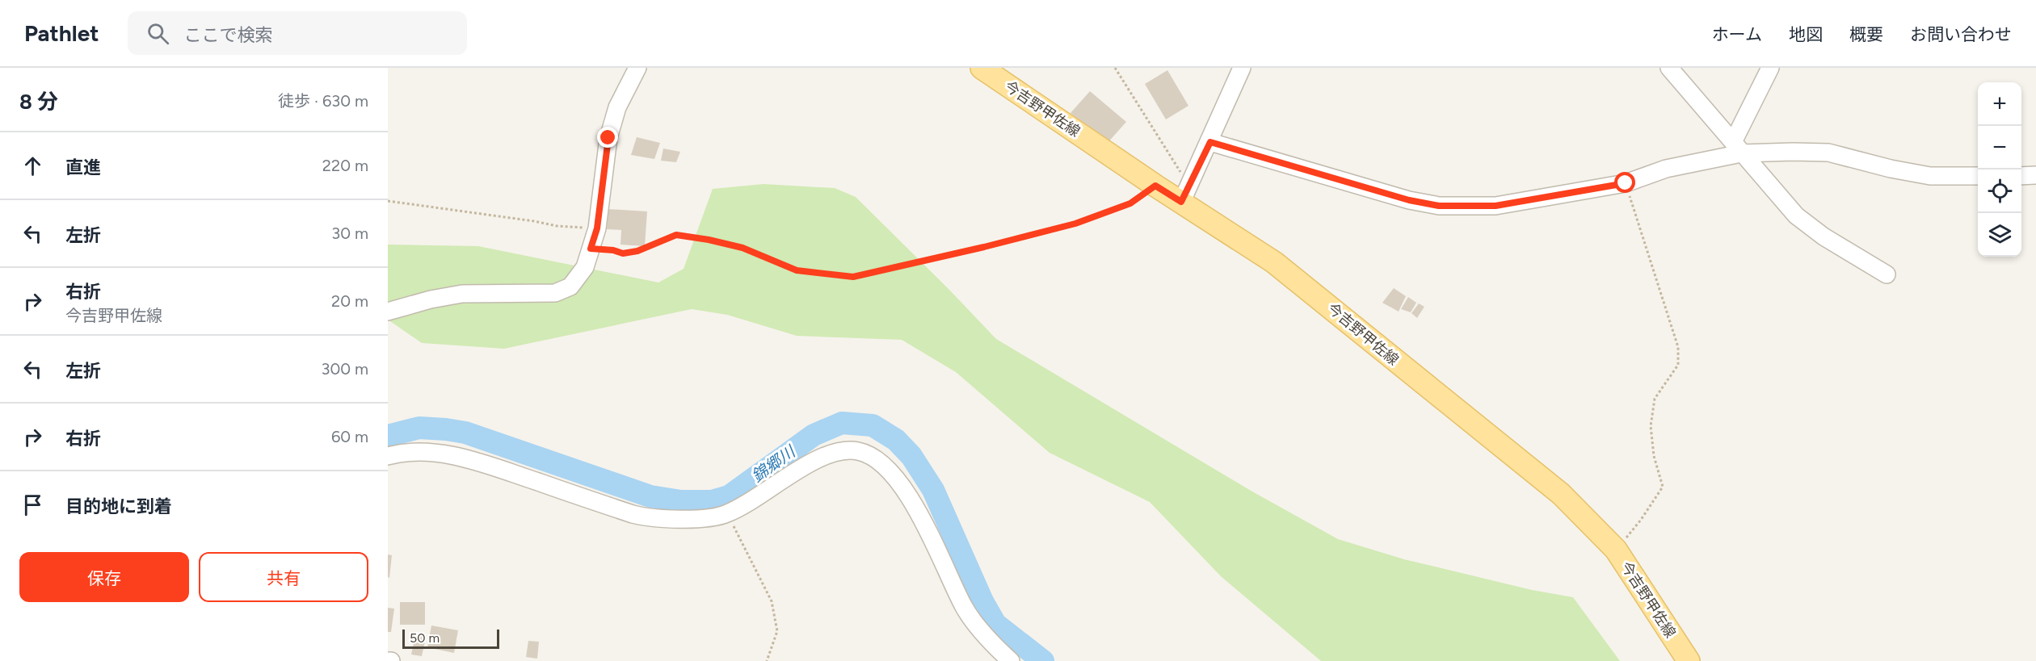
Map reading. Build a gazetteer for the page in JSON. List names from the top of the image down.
{
  "streets": {
    "main road": ["今吉野甲佐線"]
  },
  "water": ["錦郷川"],
  "scale_bar": "50 m",
  "page": {
    "header": "Pathlet",
    "search": "ここで検索",
    "nav": [
      "ホーム",
      "地図",
      "概要",
      "お問い合わせ"
    ],
    "heading": ["8 分", "徒歩 · 630 m"],
    "map_buttons": ["+", "−"],
    "list": [
      ["直進", "220 m"],
      ["左折", "30 m"],
      ["右折", "今吉野甲佐線", "20 m"],
      ["左折", "300 m"],
      ["右折", "60 m"],
      "目的地に到着"
    ],
    "buttons": ["保存", "共有"],
    "scale": "50 m"
  }
}
